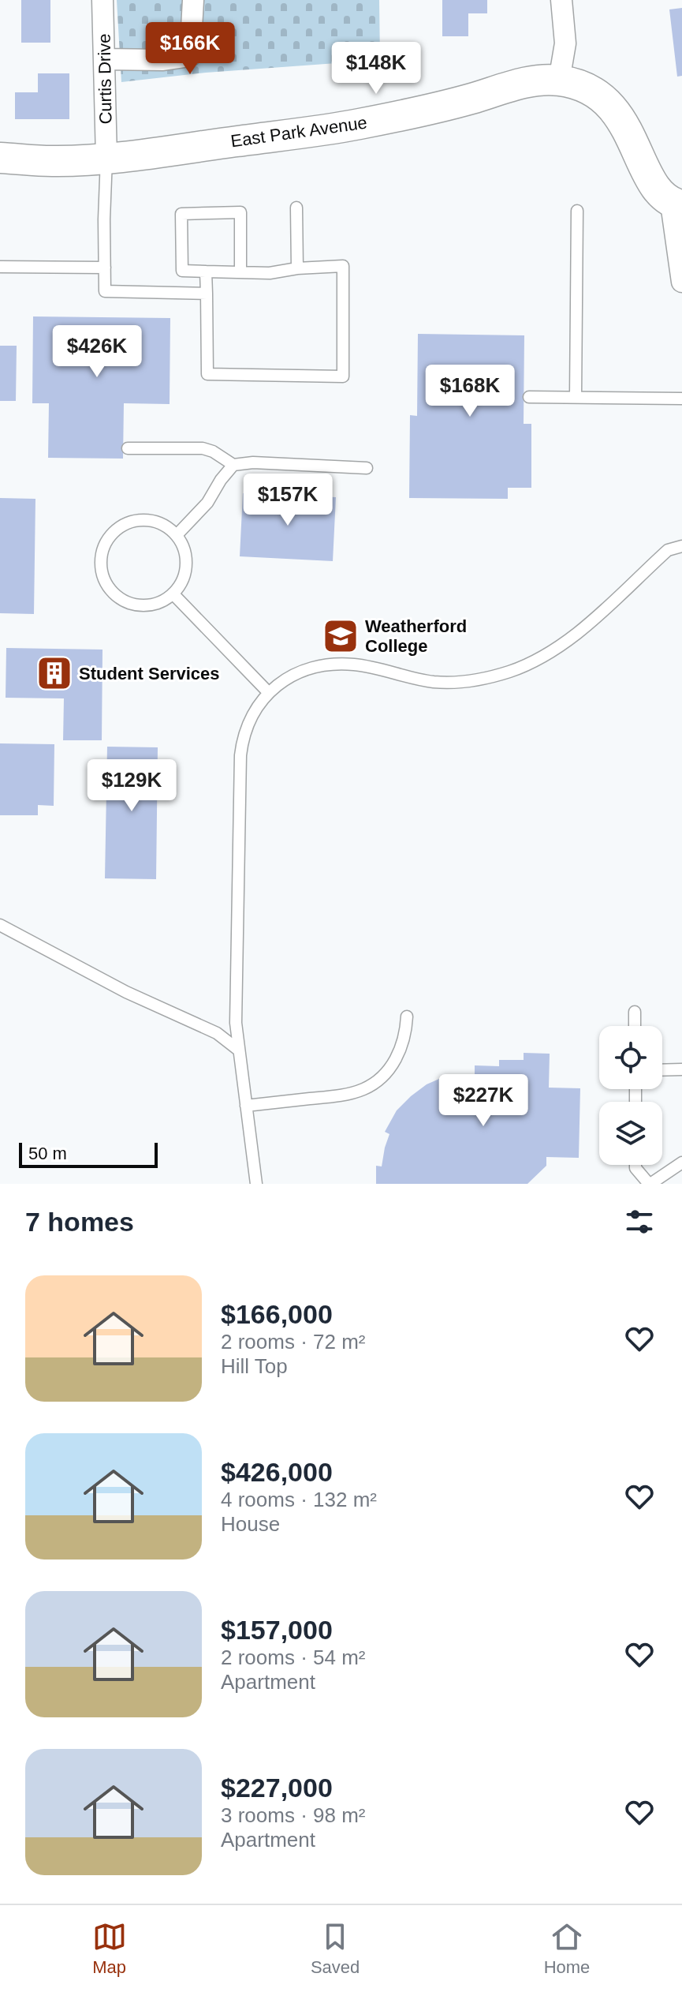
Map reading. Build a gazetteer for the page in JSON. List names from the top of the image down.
{
  "streets": {
    "street": ["Curtis Drive", "East Park Avenue"]
  },
  "crossings": [
    ["Curtis Drive", "East Park Avenue"]
  ],
  "places": {
    "school or university": ["Weatherford College"],
    "building": ["Student Services"]
  },
  "scale_bar": "50 m",
  "page": {
    "price": [
      "$166K",
      "$148K",
      "$426K",
      "$168K",
      "$157K",
      "$129K",
      "$227K"
    ],
    "scale": "50 m",
    "heading": "7 homes",
    "list": [
      {
        "name": "$166,000",
        "note": "2 rooms · 72 m² · Hill Top"
      },
      {
        "name": "$426,000",
        "note": "4 rooms · 132 m² · House"
      },
      {
        "name": "$157,000",
        "note": "2 rooms · 54 m² · Apartment"
      },
      {
        "name": "$227,000",
        "note": "3 rooms · 98 m² · Apartment"
      }
    ],
    "tabs": ["Map", "Saved", "Home"]
  }
}
